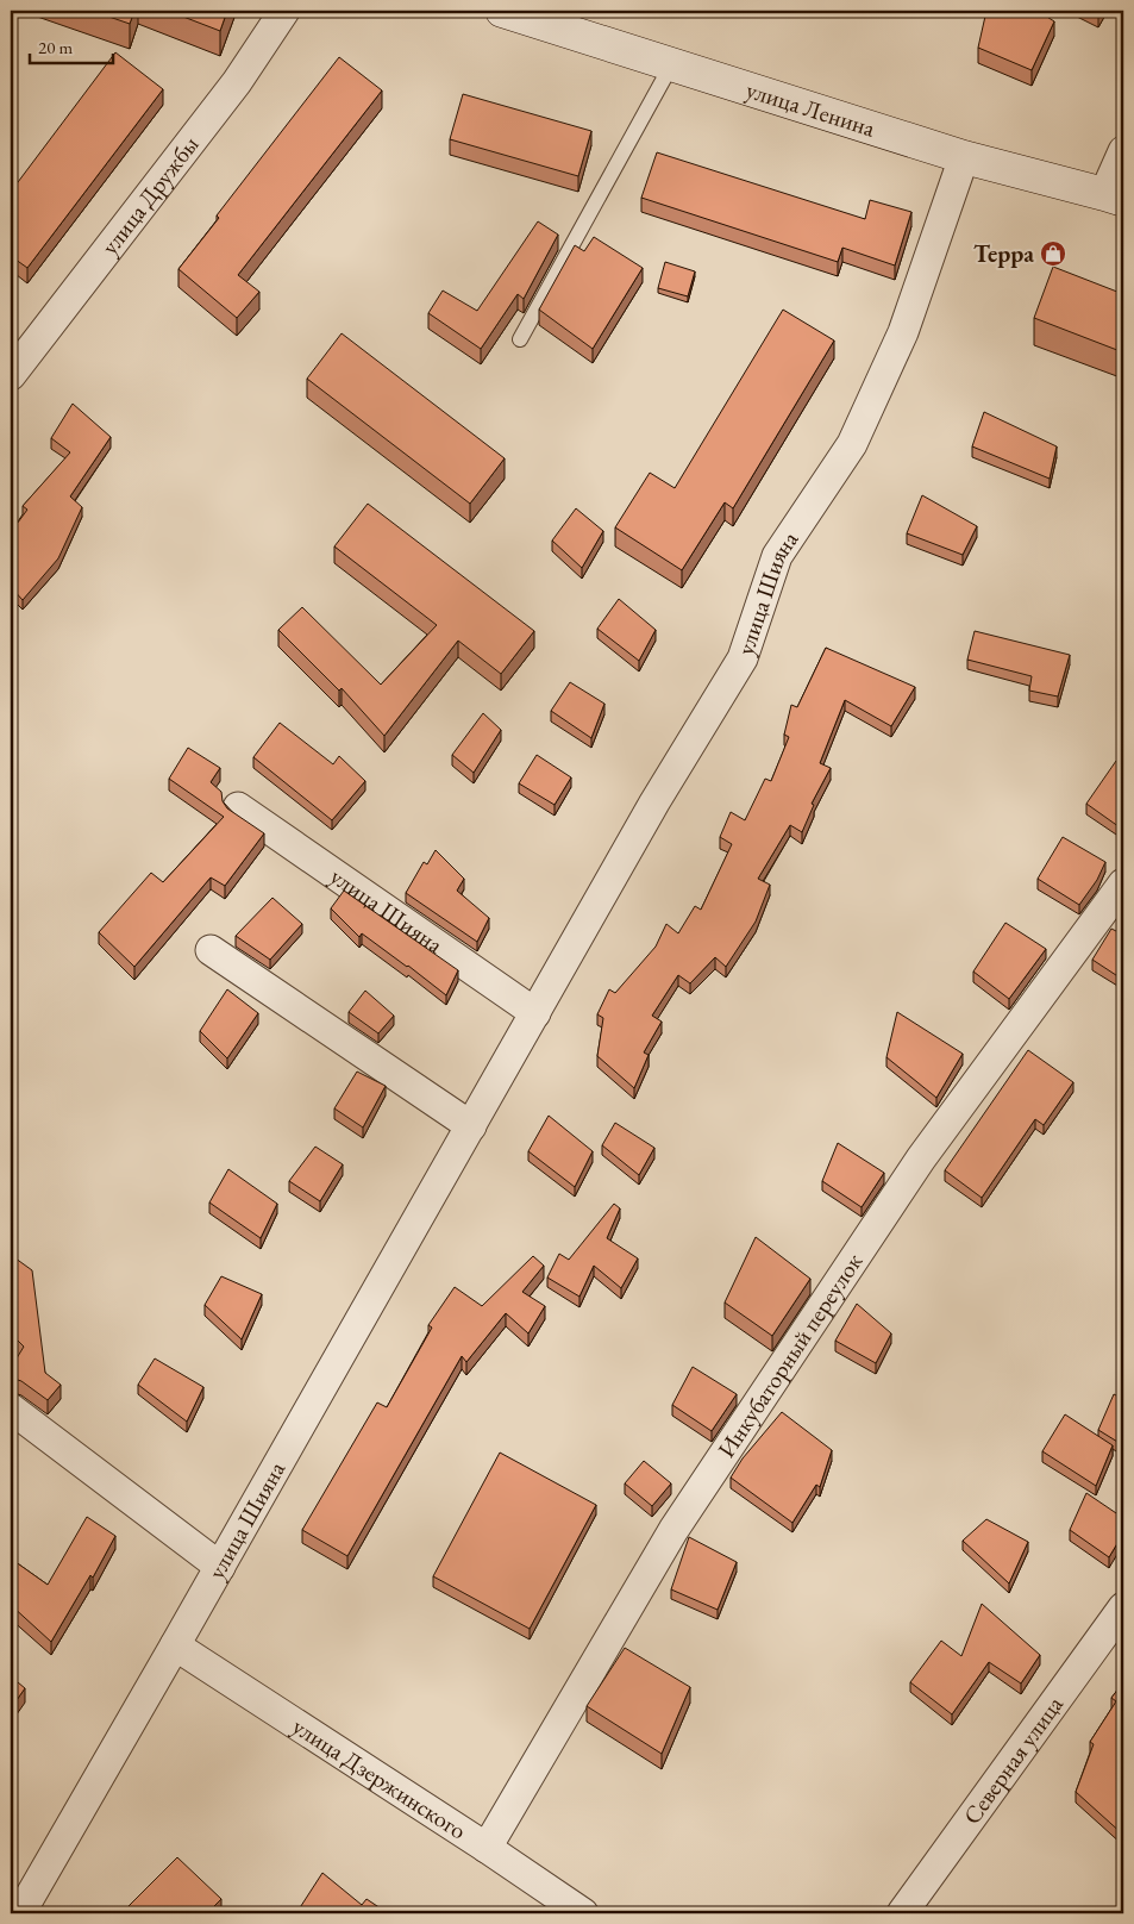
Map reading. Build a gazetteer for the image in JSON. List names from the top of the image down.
{
  "streets": {
    "main road": ["улица Ленина"],
    "street": [
      "улица Дружбы",
      "улица Шияна",
      "Инкубаторный переулок",
      "Северная улица",
      "улица Дзержинского"
    ]
  },
  "crossings": [
    ["улица Ленина", "улица Шияна"],
    ["улица Шияна", "улица Дзержинского"],
    ["Инкубаторный переулок", "улица Дзержинского"]
  ],
  "places": {
    "shop": ["Терра"]
  },
  "scale_bar": "20 m"
}
